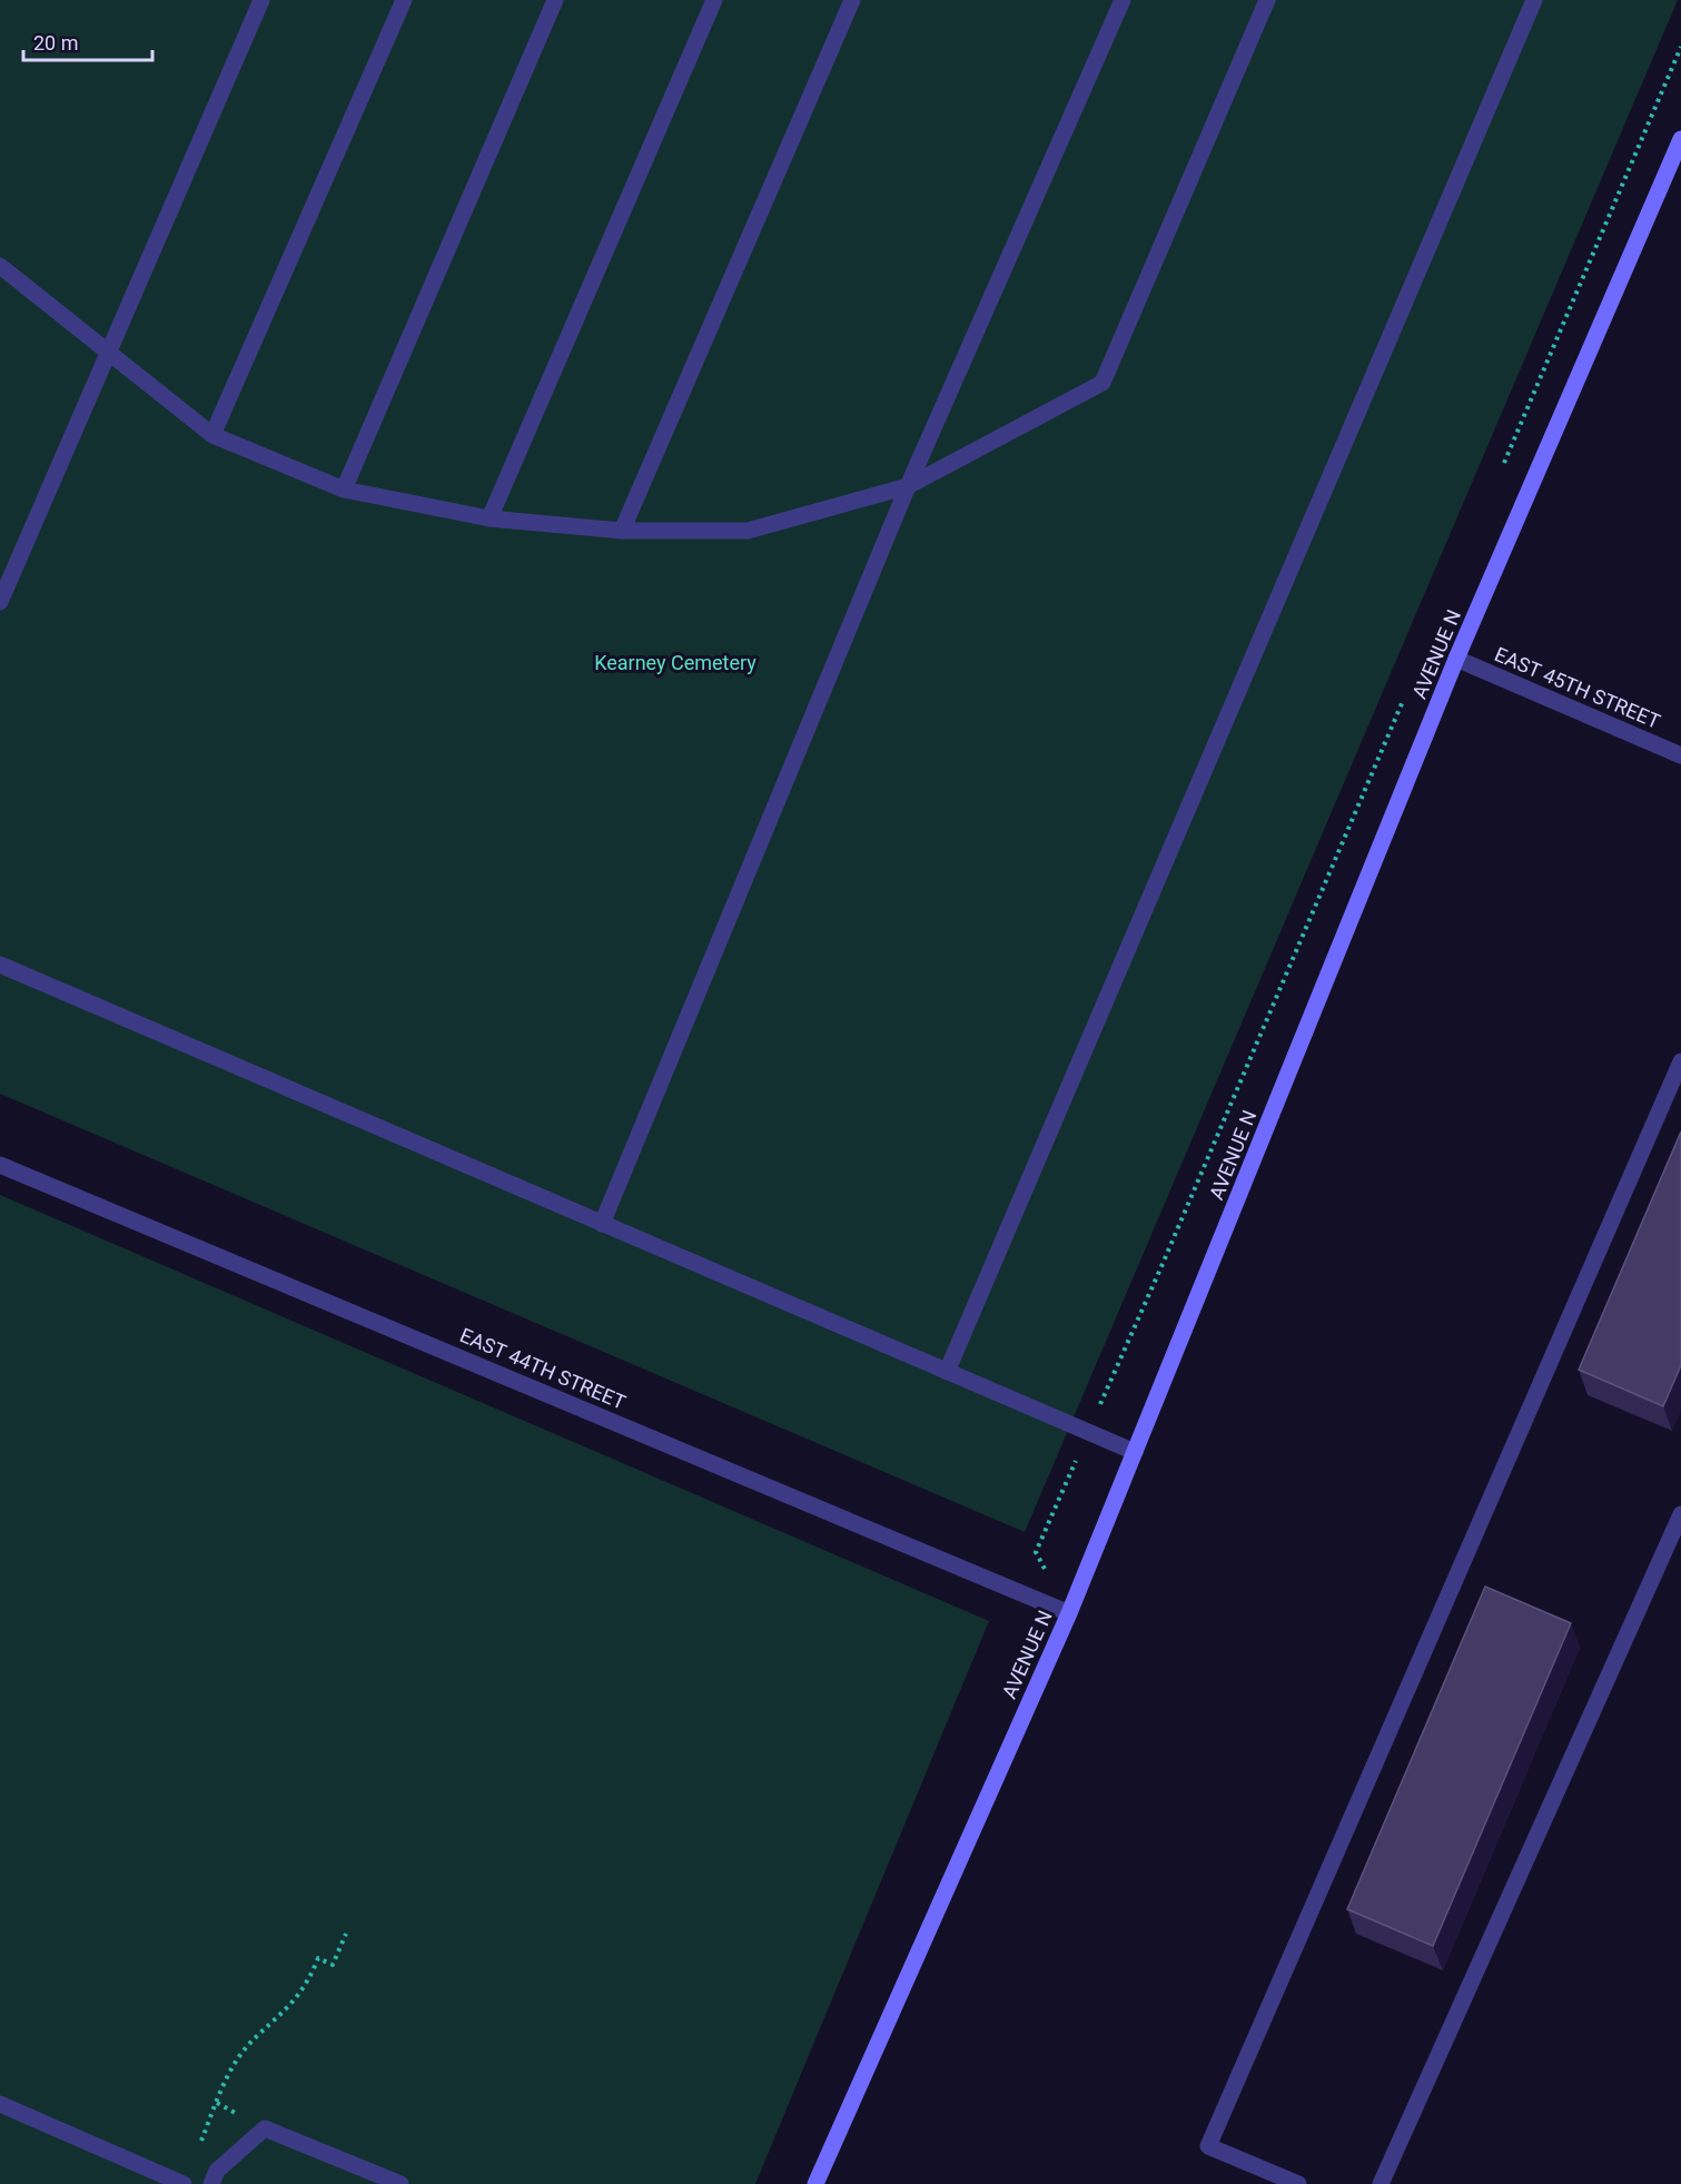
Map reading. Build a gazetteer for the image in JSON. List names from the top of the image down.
{
  "streets": {
    "main road": ["AVENUE N"],
    "street": ["EAST 45TH STREET", "EAST 44TH STREET"]
  },
  "crossings": [
    ["AVENUE N", "EAST 45TH STREET"],
    ["AVENUE N", "EAST 44TH STREET"]
  ],
  "parks": ["Kearney Cemetery"],
  "scale_bar": "20 m"
}
